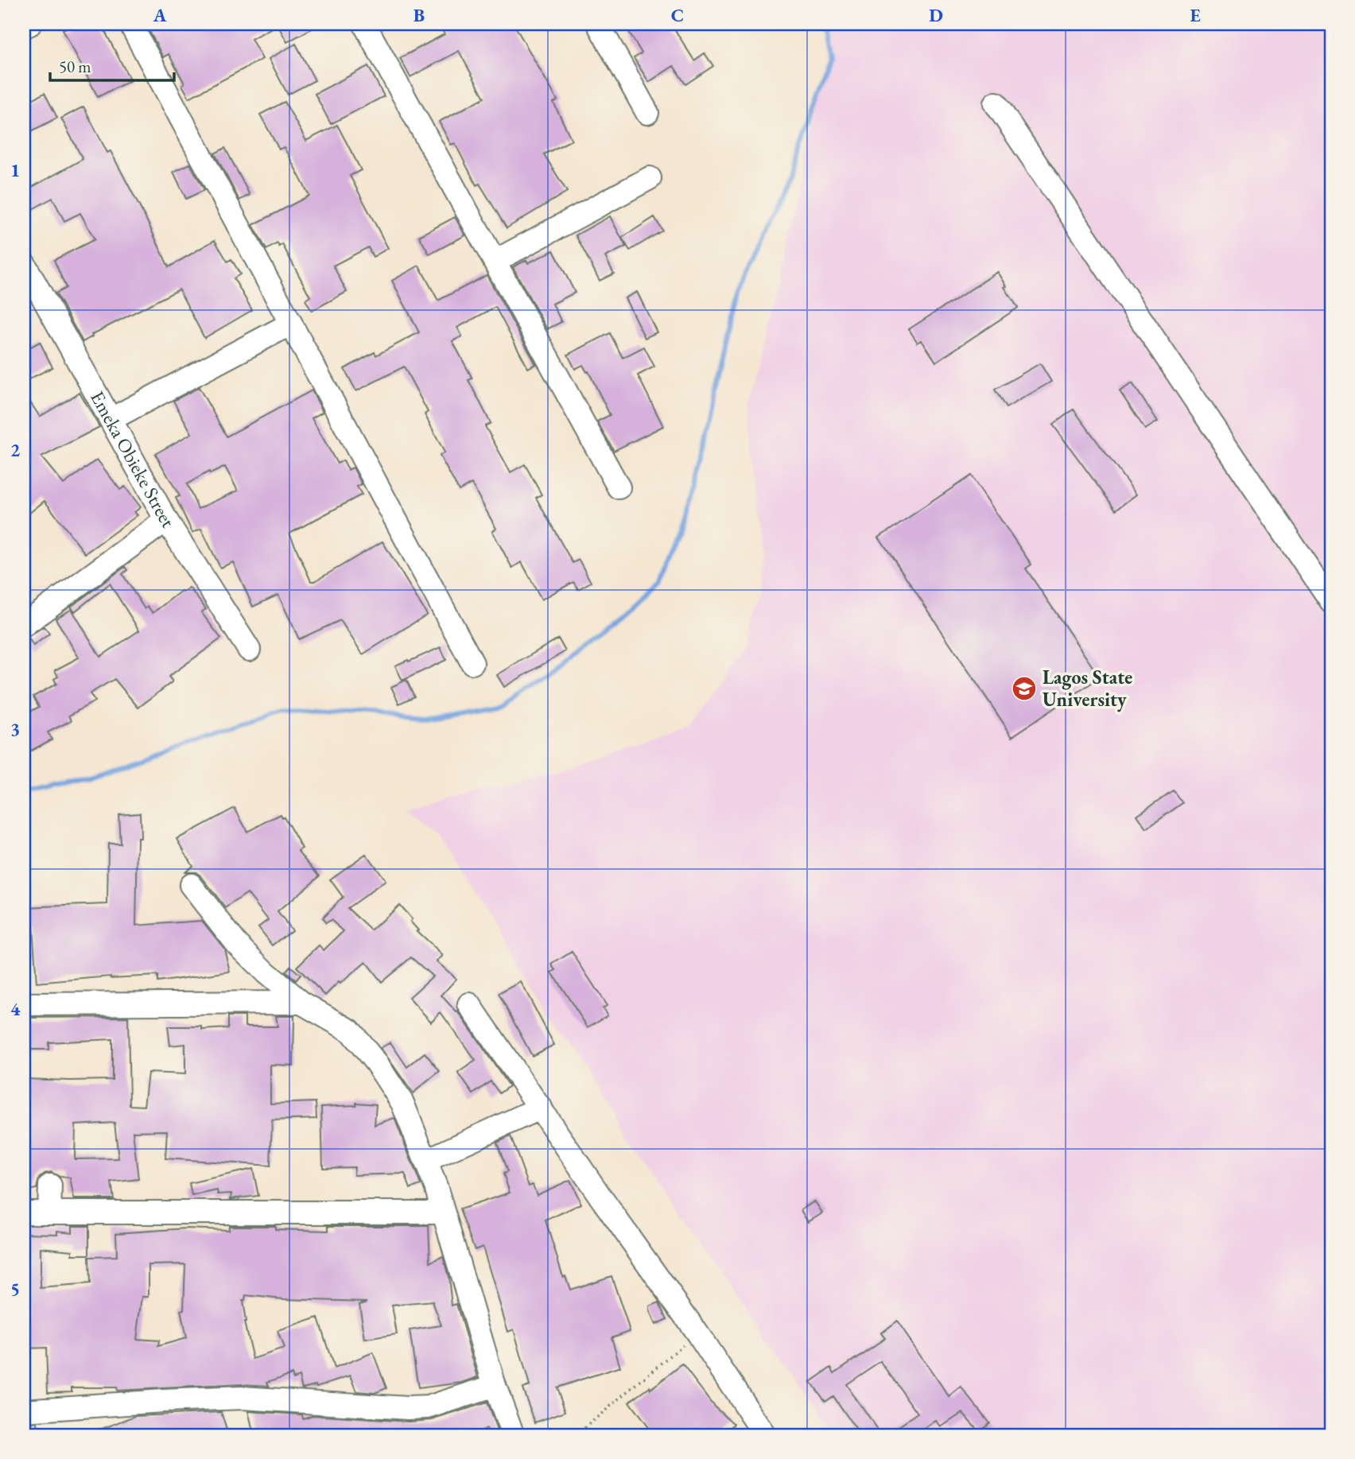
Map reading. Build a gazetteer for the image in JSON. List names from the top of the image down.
{
  "streets": {
    "street": ["Emeka Obieke Street"]
  },
  "places": {
    "school or university": ["Lagos State University"]
  },
  "scale_bar": "50 m",
  "grid": {
    "columns": [
      "A",
      "B",
      "C",
      "D",
      "E"
    ],
    "rows": [
      "1",
      "2",
      "3",
      "4",
      "5"
    ]
  }
}
